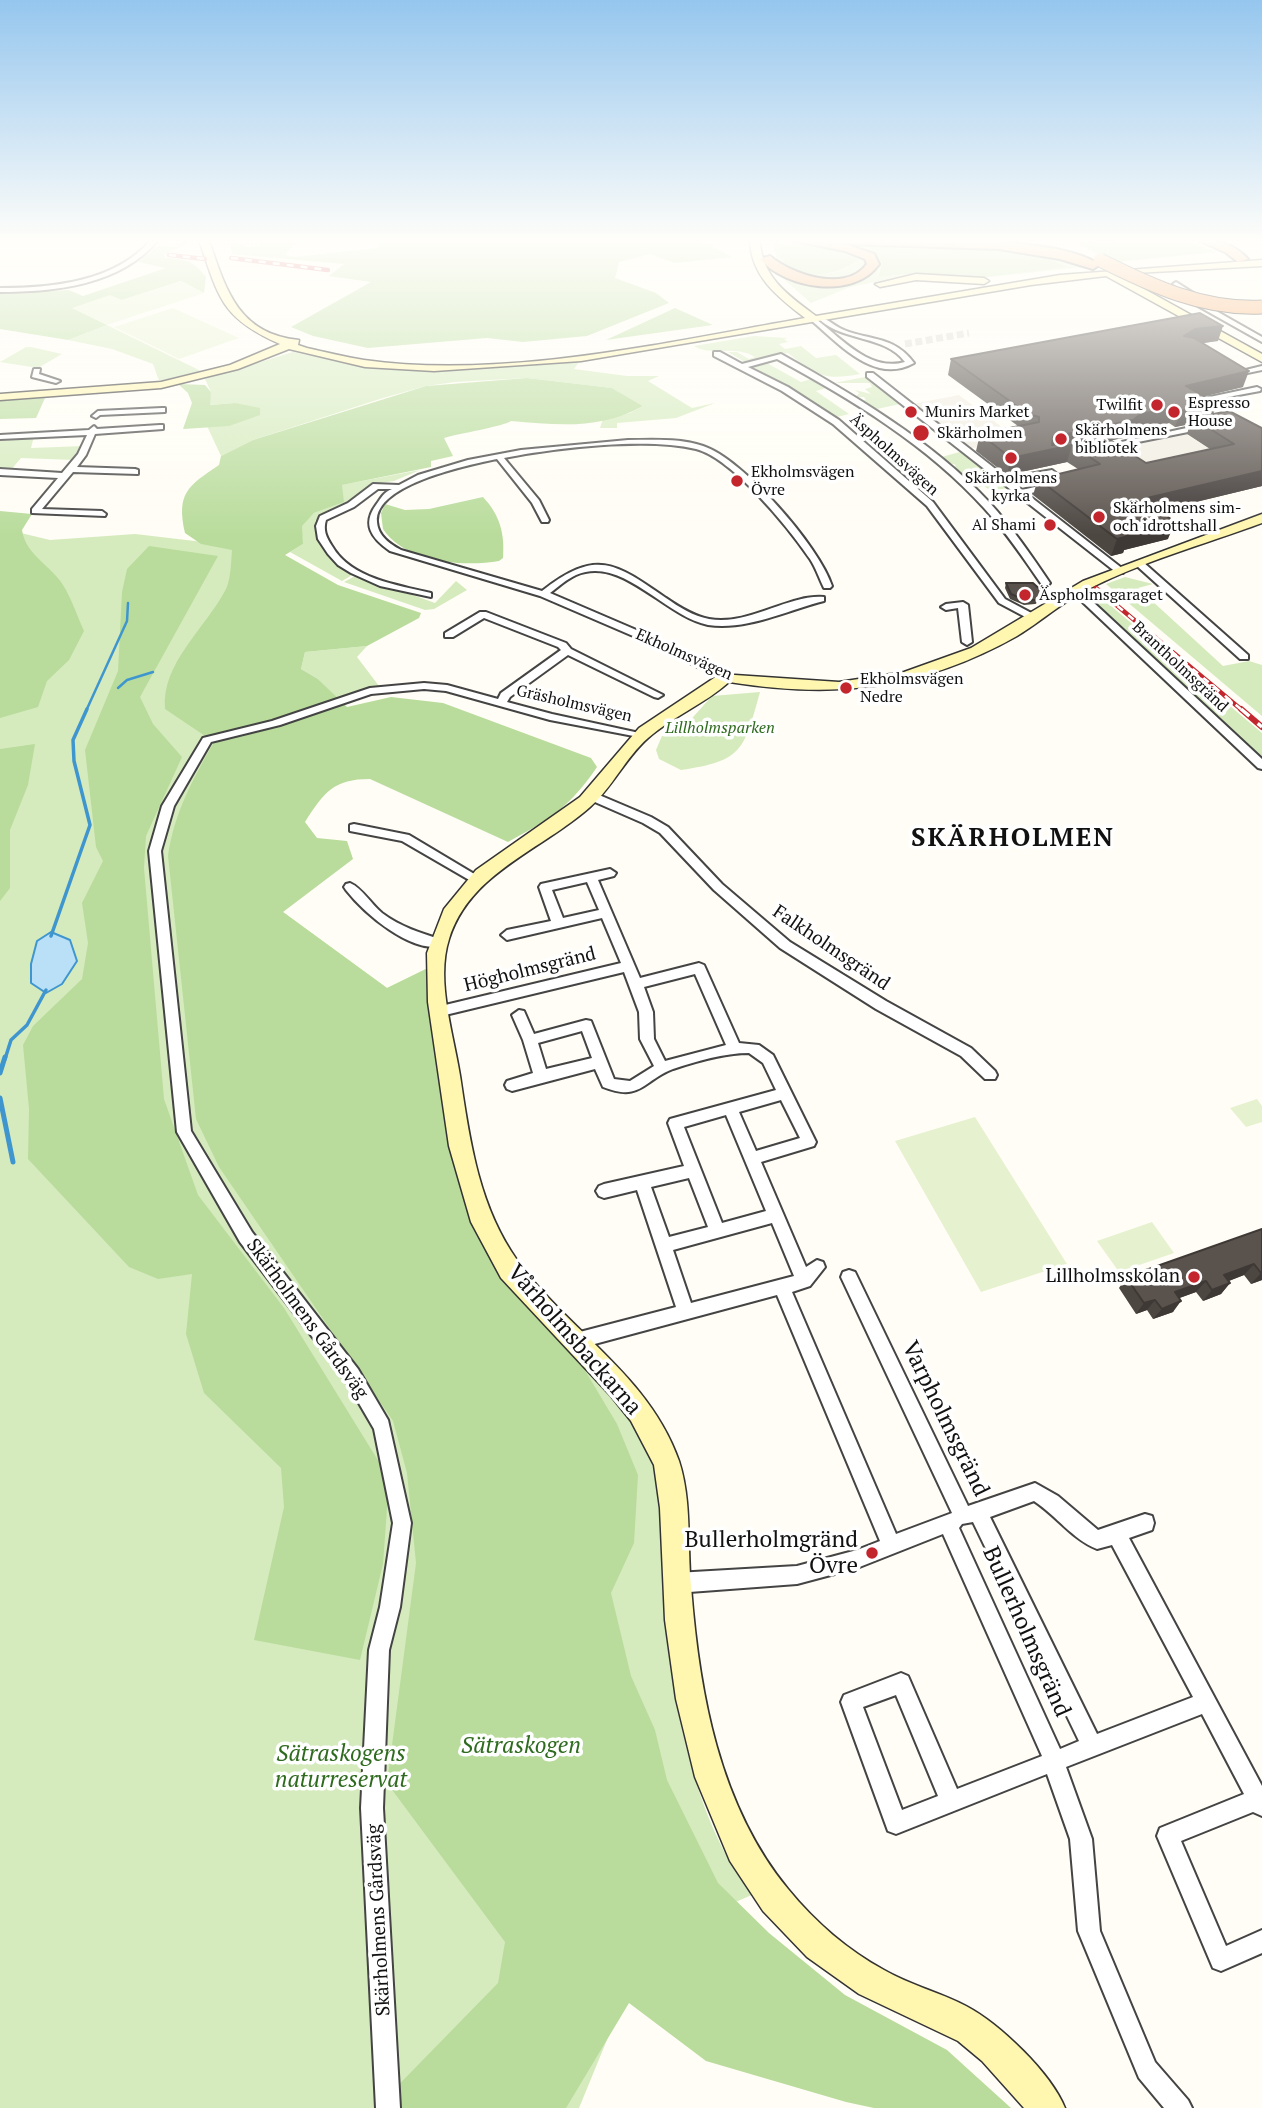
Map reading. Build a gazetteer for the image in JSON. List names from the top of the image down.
{
  "streets": {
    "main road": ["Ekholmsvägen", "Vårholmsbackarna"],
    "street": [
      "Äspholmsvägen",
      "Brantholmsgränd",
      "Gräsholmsvägen",
      "Falkholmsgränd",
      "Högholmsgränd",
      "Skärholmens Gårdsväg",
      "Varpholmsgränd",
      "Bullerholmsgränd"
    ]
  },
  "crossings": [
    ["Äspholmsvägen", "Ekholmsvägen"],
    ["Ekholmsvägen", "Brantholmsgränd"],
    ["Ekholmsvägen", "Vårholmsbackarna"],
    ["Gräsholmsvägen", "Skärholmens Gårdsväg"],
    ["Gräsholmsvägen", "Vårholmsbackarna"],
    ["Falkholmsgränd", "Vårholmsbackarna"],
    ["Högholmsgränd", "Vårholmsbackarna"],
    ["Varpholmsgränd", "Bullerholmsgränd"]
  ],
  "districts": ["SKÄRHOLMEN"],
  "parks": ["Lillholmsparken", "Sätraskogen", "Sätraskogens naturreservat"],
  "places": [
    "Twilfit",
    "Munirs Market",
    "Espresso House",
    "Skärholmen",
    "Skärholmens bibliotek",
    "Skärholmens kyrka",
    "Ekholmsvägen Övre",
    "Skärholmens sim- och idrottshall",
    "Al Shami",
    "Äspholmsgaraget",
    "Ekholmsvägen Nedre",
    "Lillholmsskolan",
    "Bullerholmgränd Övre"
  ]
}
